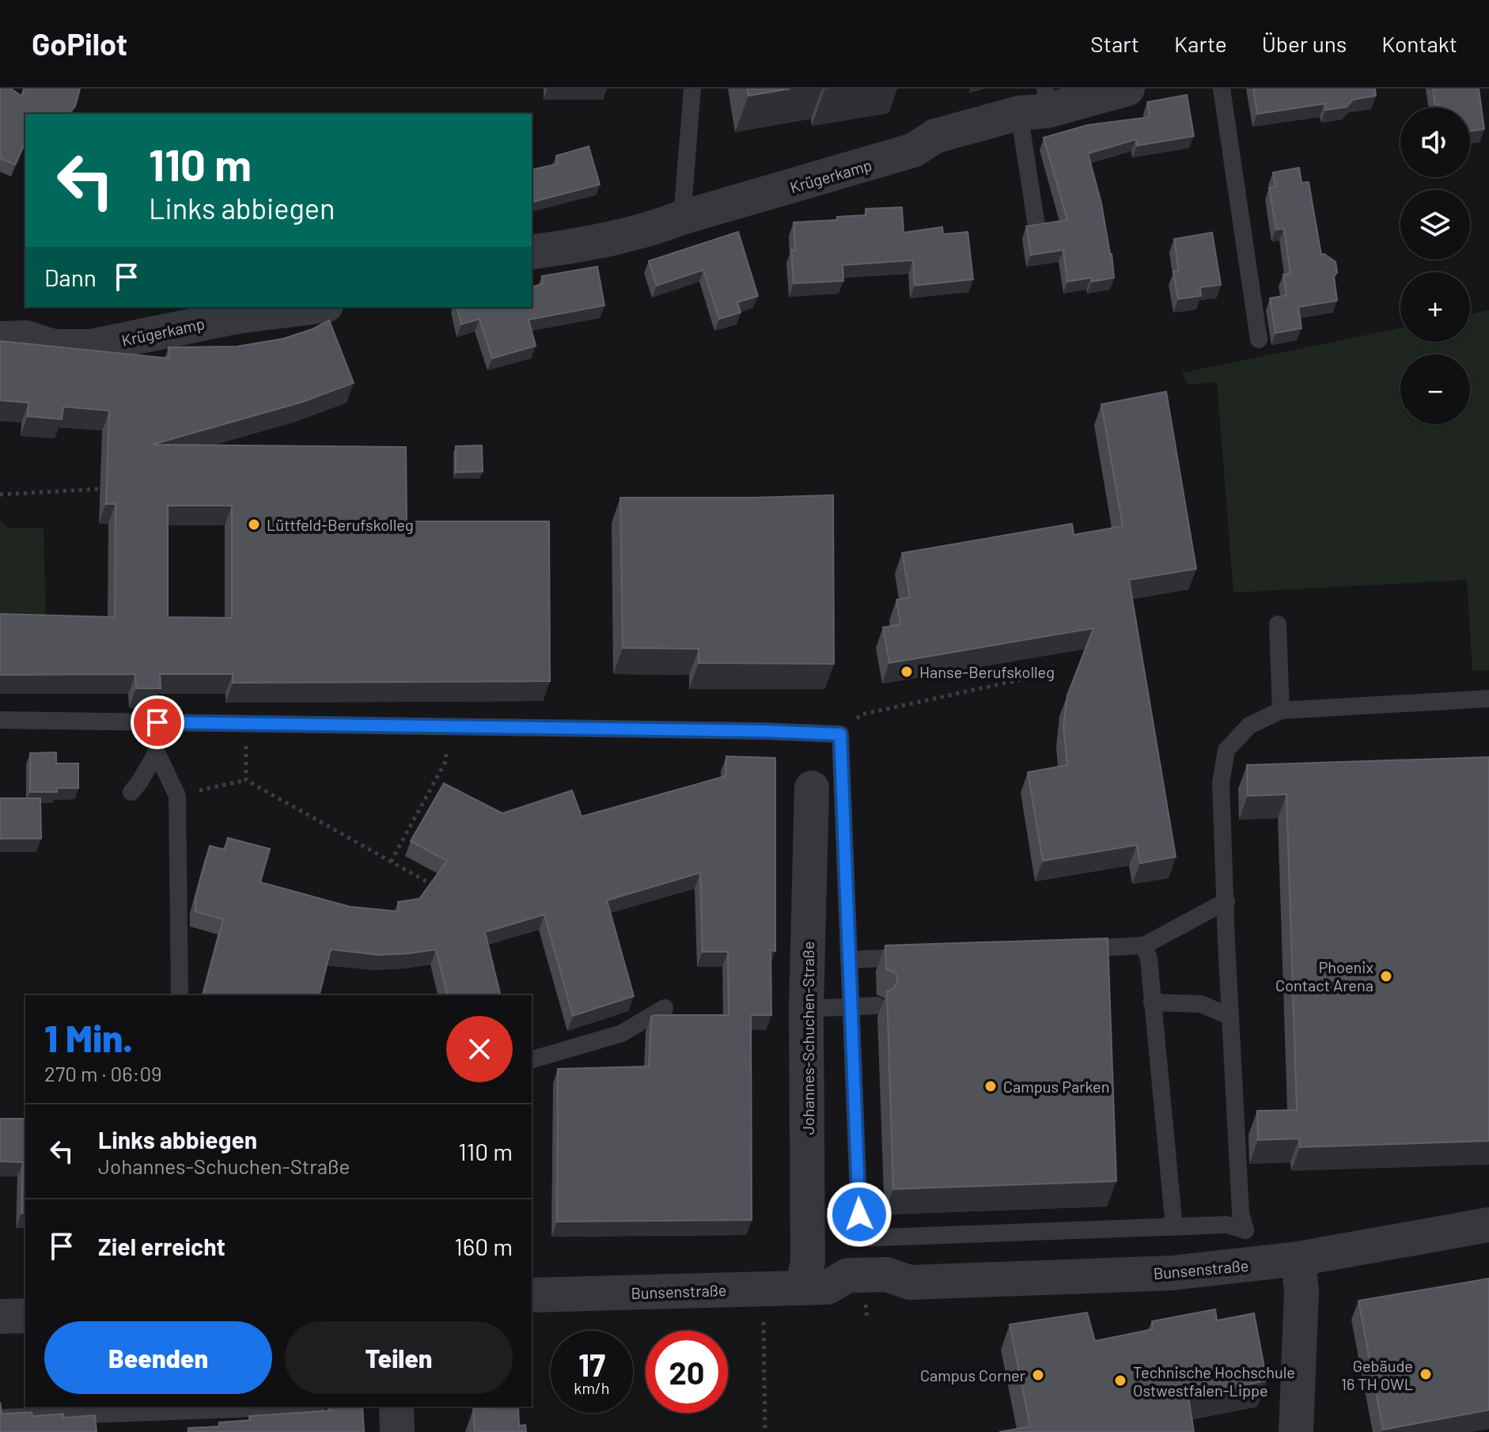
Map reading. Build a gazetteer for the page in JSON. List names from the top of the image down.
{
  "streets": {
    "street": ["Krügerkamp", "Johannes-Schuchen-Straße", "Bunsenstraße"]
  },
  "crossings": [
    ["Johannes-Schuchen-Straße", "Bunsenstraße"]
  ],
  "places": [
    "Lüttfeld-Berufskolleg",
    "Hanse-Berufskolleg",
    "Phoenix Contact Arena",
    "Campus Parken",
    "Gebäude 16 TH OWL",
    "Campus Corner",
    "Technische Hochschule Ostwestfalen-Lippe"
  ],
  "page": {
    "header": "GoPilot",
    "nav": [
      "Start",
      "Karte",
      "Über uns",
      "Kontakt"
    ],
    "map_buttons": ["+", "−"],
    "turn": ["110 m", "Links abbiegen"],
    "then": "Dann",
    "heading": ["1 Min.", "270 m · 06:09"],
    "list": [
      {
        "name": "Links abbiegen",
        "note": "Johannes-Schuchen-Straße",
        "value": "110 m"
      },
      {
        "name": "Ziel erreicht",
        "value": "160 m"
      }
    ],
    "buttons": ["Beenden", "Teilen"],
    "speed": "17 km/h",
    "limit": "20"
  }
}
